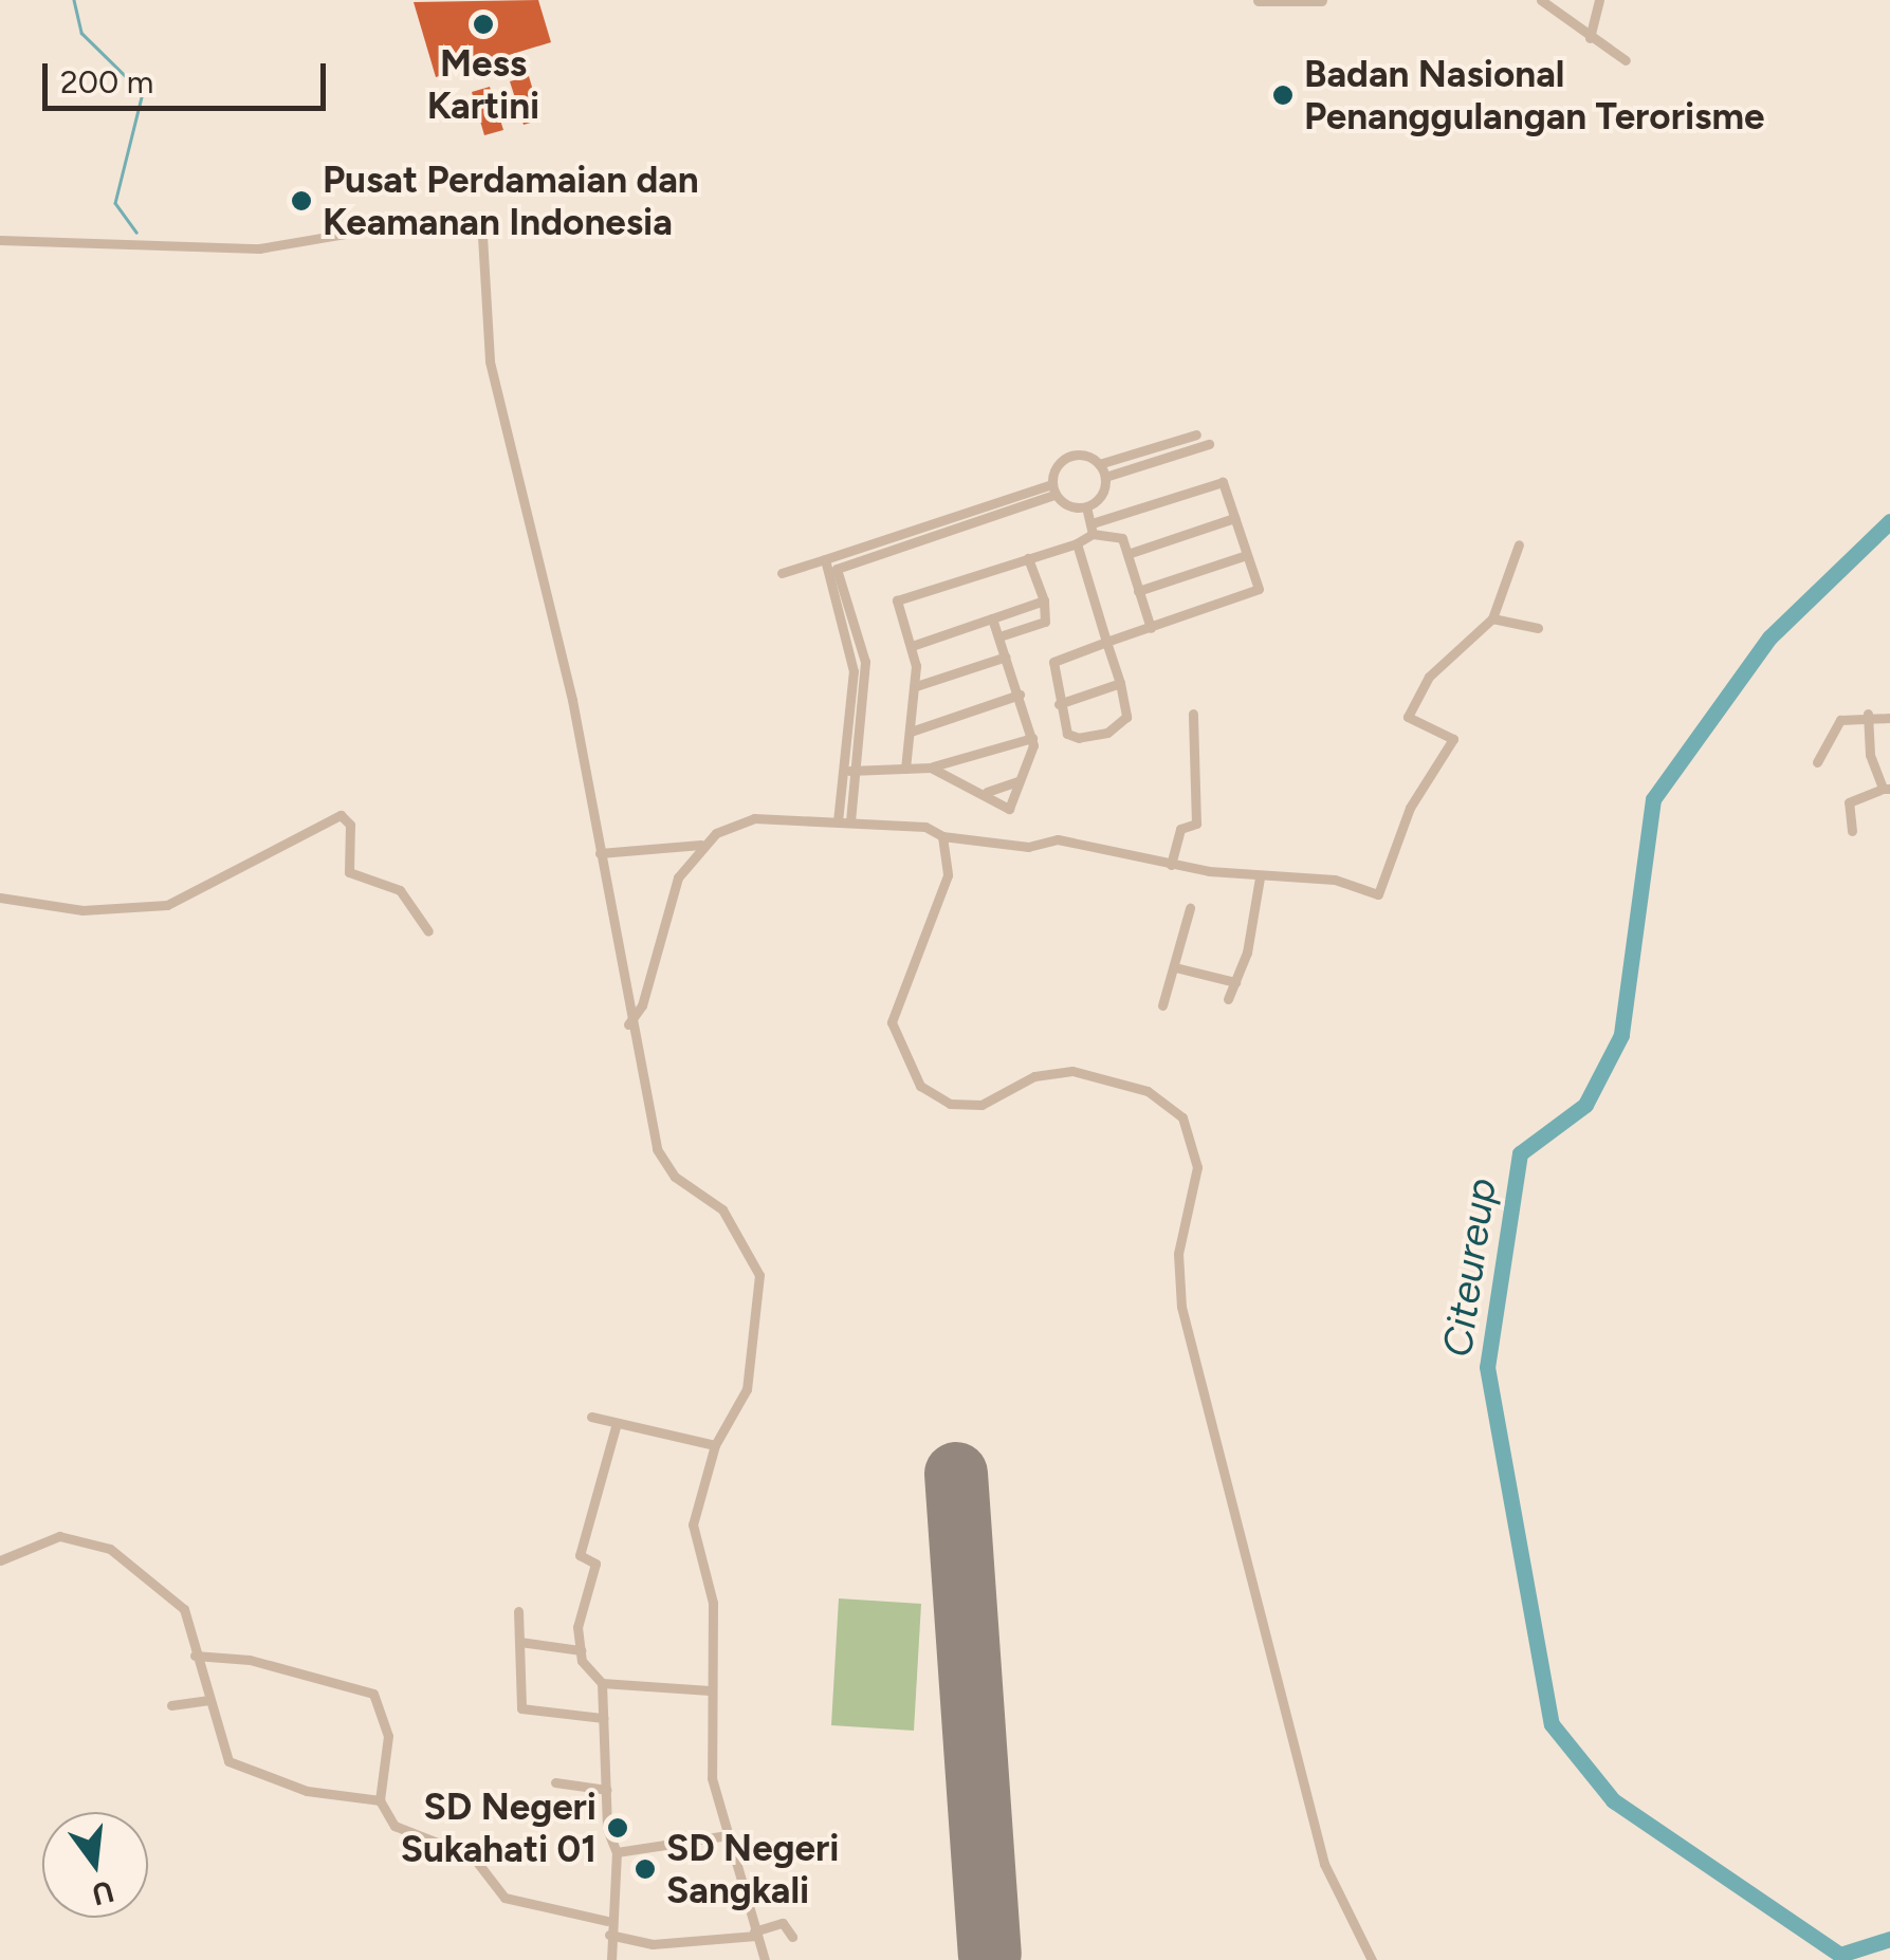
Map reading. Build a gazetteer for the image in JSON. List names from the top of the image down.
{
  "water": ["Citeureup"],
  "places": [
    "Mess Kartini",
    "Badan Nasional Penanggulangan Terorisme",
    "Pusat Perdamaian dan Keamanan Indonesia",
    "SD Negeri Sukahati 01",
    "SD Negeri Sangkali"
  ],
  "scale_bar": "200 m",
  "north": "bottom"
}
